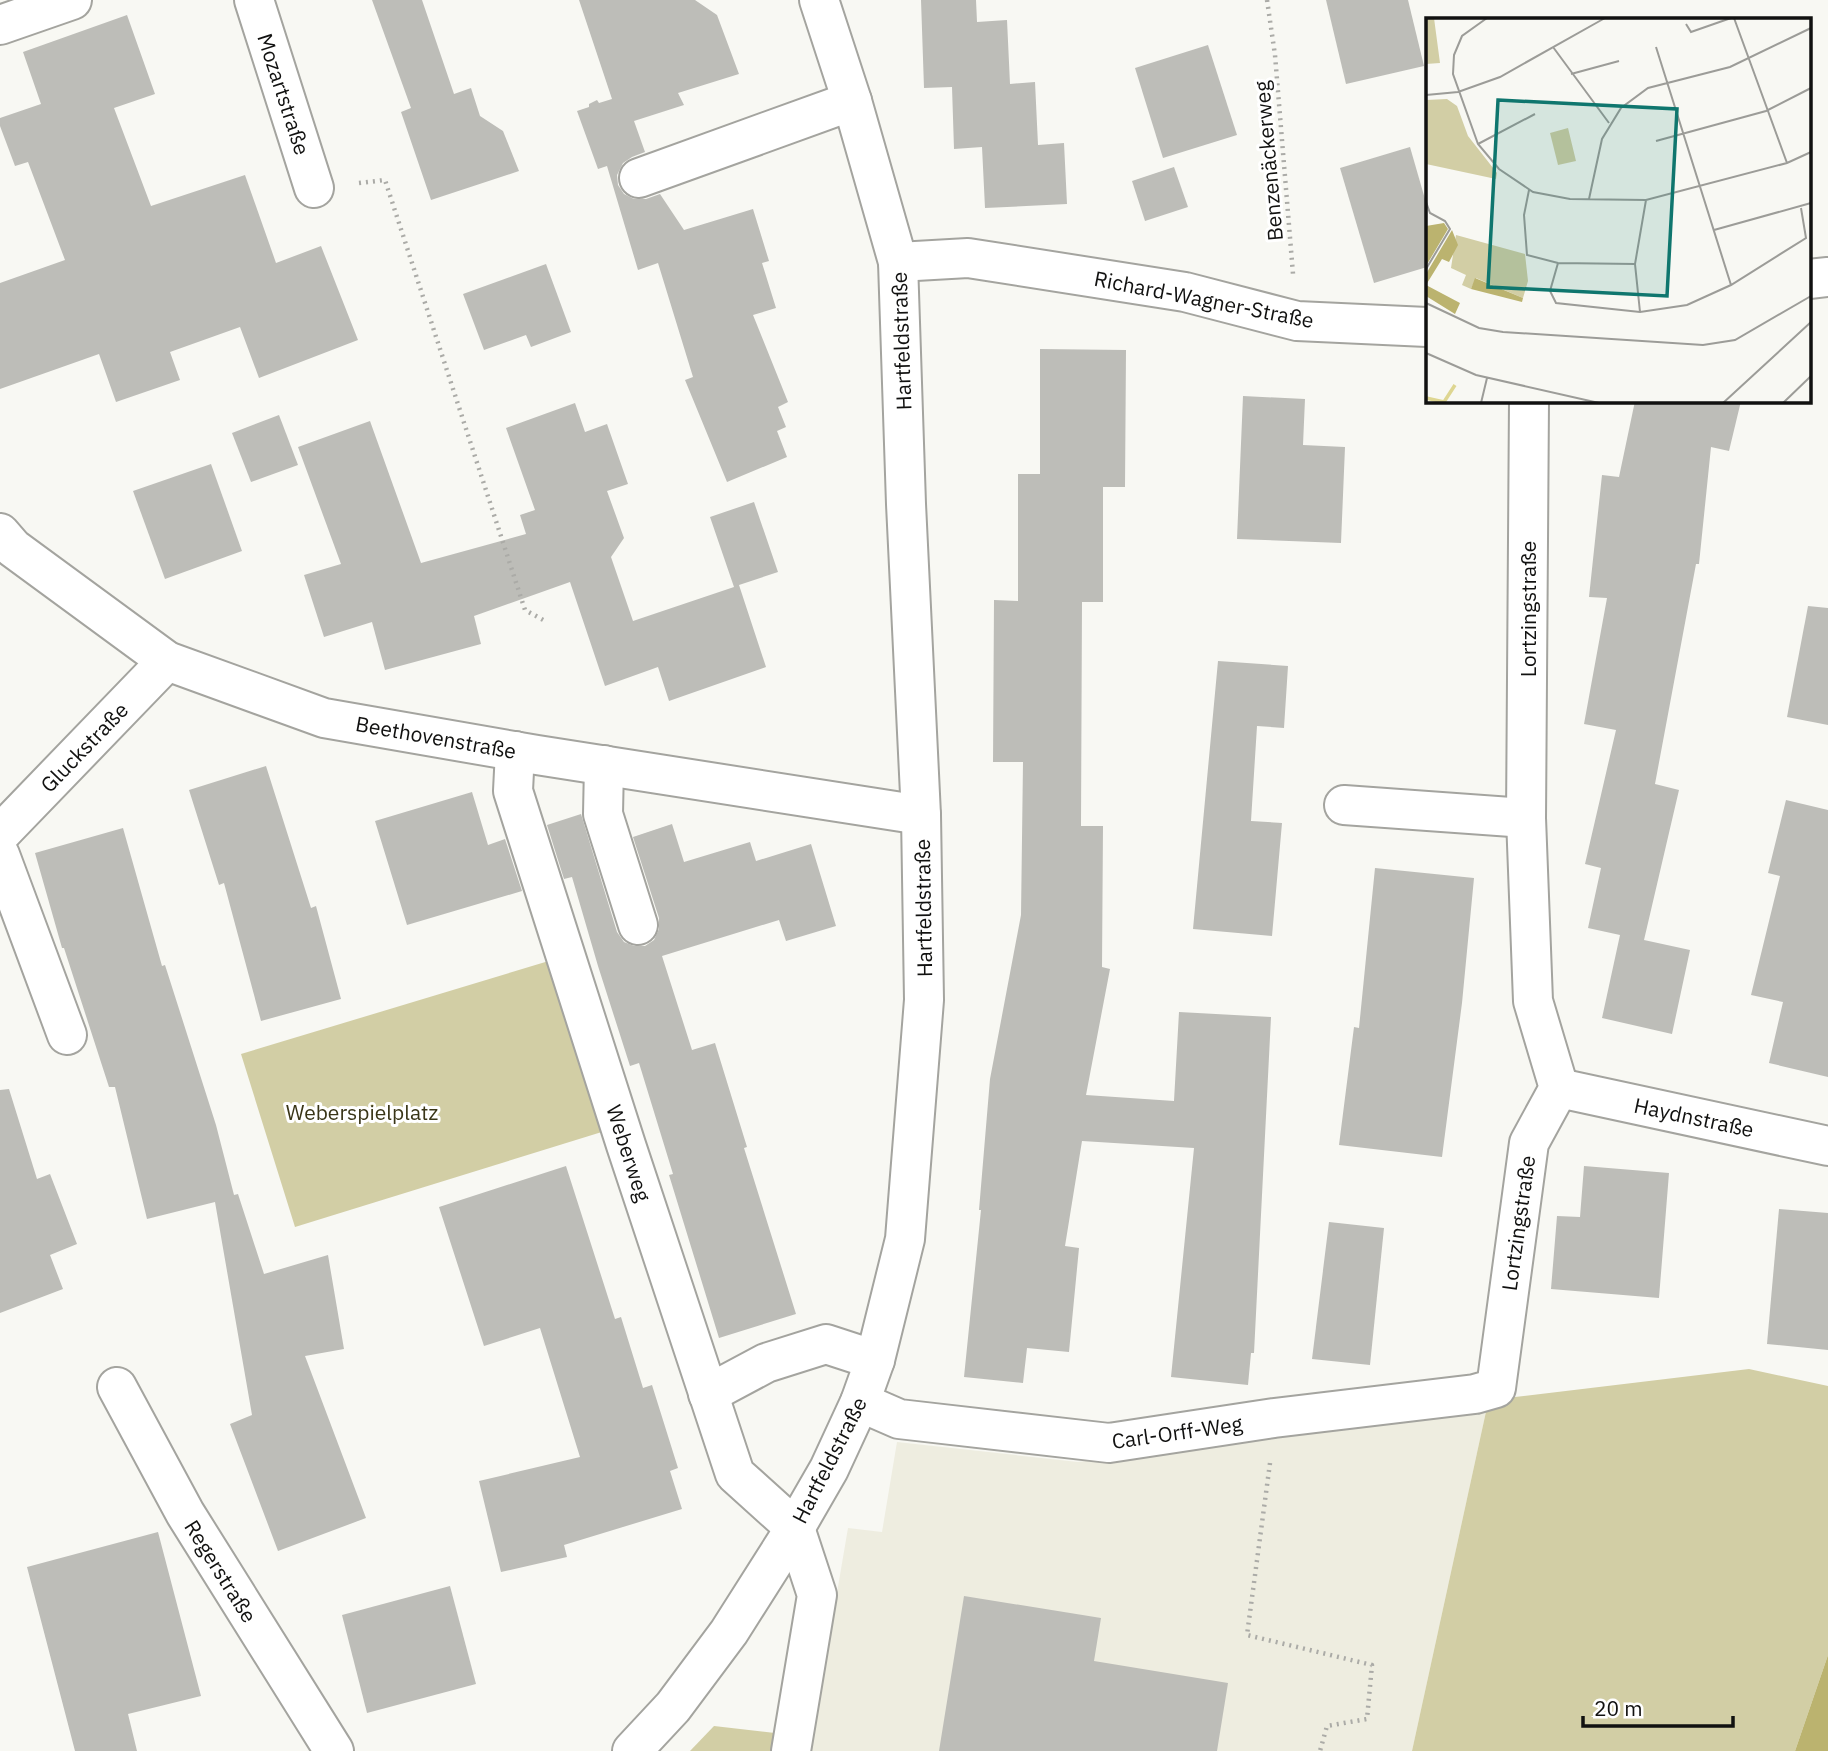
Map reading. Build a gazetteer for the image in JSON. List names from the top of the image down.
{
  "streets": {
    "street": [
      "Mozartstraße",
      "Richard-Wagner-Straße",
      "Hartfeldstraße",
      "Lortzingstraße",
      "Beethovenstraße",
      "Gluckstraße",
      "Haydnstraße",
      "Weberweg",
      "Carl-Orff-Weg",
      "Regerstraße"
    ],
    "path": ["Benzenäckerweg"]
  },
  "crossings": [
    ["Benzenäckerweg", "Richard-Wagner-Straße"],
    ["Richard-Wagner-Straße", "Hartfeldstraße"],
    ["Hartfeldstraße", "Beethovenstraße"],
    ["Hartfeldstraße", "Weberweg"],
    ["Hartfeldstraße", "Carl-Orff-Weg"],
    ["Lortzingstraße", "Haydnstraße"],
    ["Lortzingstraße", "Carl-Orff-Weg"],
    ["Beethovenstraße", "Gluckstraße"],
    ["Beethovenstraße", "Weberweg"]
  ],
  "parks": ["Weberspielplatz"],
  "scale_bar": "20 m"
}
